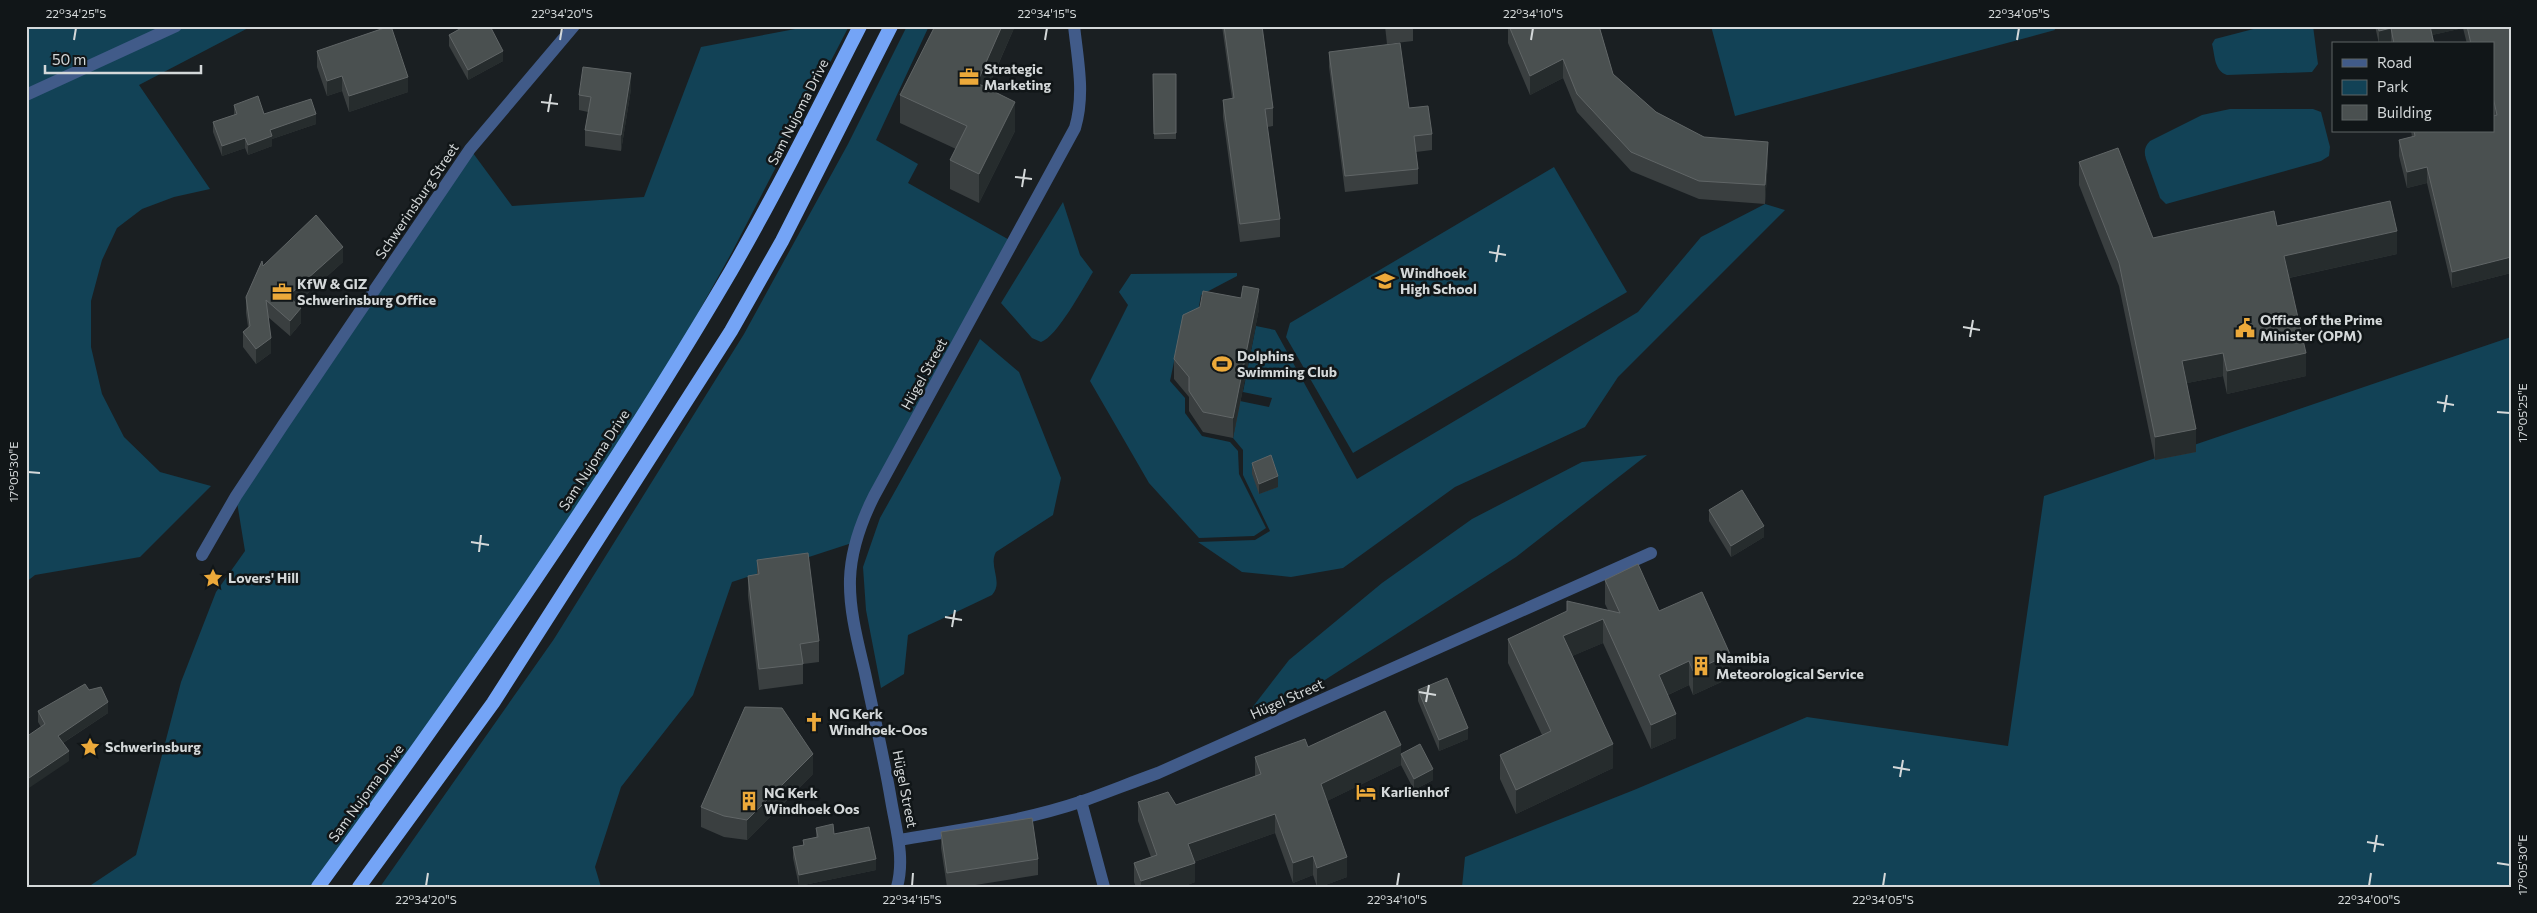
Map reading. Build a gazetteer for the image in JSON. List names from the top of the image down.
{
  "streets": {
    "highway": ["Sam Nujoma Drive"],
    "street": ["Schwerinsburg Street", "Hügel Street"]
  },
  "places": {
    "office": ["Strategic Marketing", "KfW & GIZ Schwerinsburg Office"],
    "school or university": ["Windhoek High School"],
    "public building": ["Office of the Prime Minister (OPM)"],
    "sports": ["Dolphins Swimming Club"],
    "place": ["Lovers' Hill", "Schwerinsburg"],
    "building": ["Namibia Meteorological Service", "NG Kerk Windhoek Oos"],
    "church": ["NG Kerk Windhoek-Oos"],
    "hotel": ["Karlienhof"]
  },
  "legend": ["Road", "Park", "Building"],
  "scale_bar": "50 m",
  "coordinates": [
    "22°34'25\"S",
    "22°34'20\"S",
    "22°34'15\"S",
    "22°34'10\"S",
    "22°34'05\"S",
    "17°05'25\"E",
    "17°05'30\"E",
    "22°34'00\"S"
  ]
}
